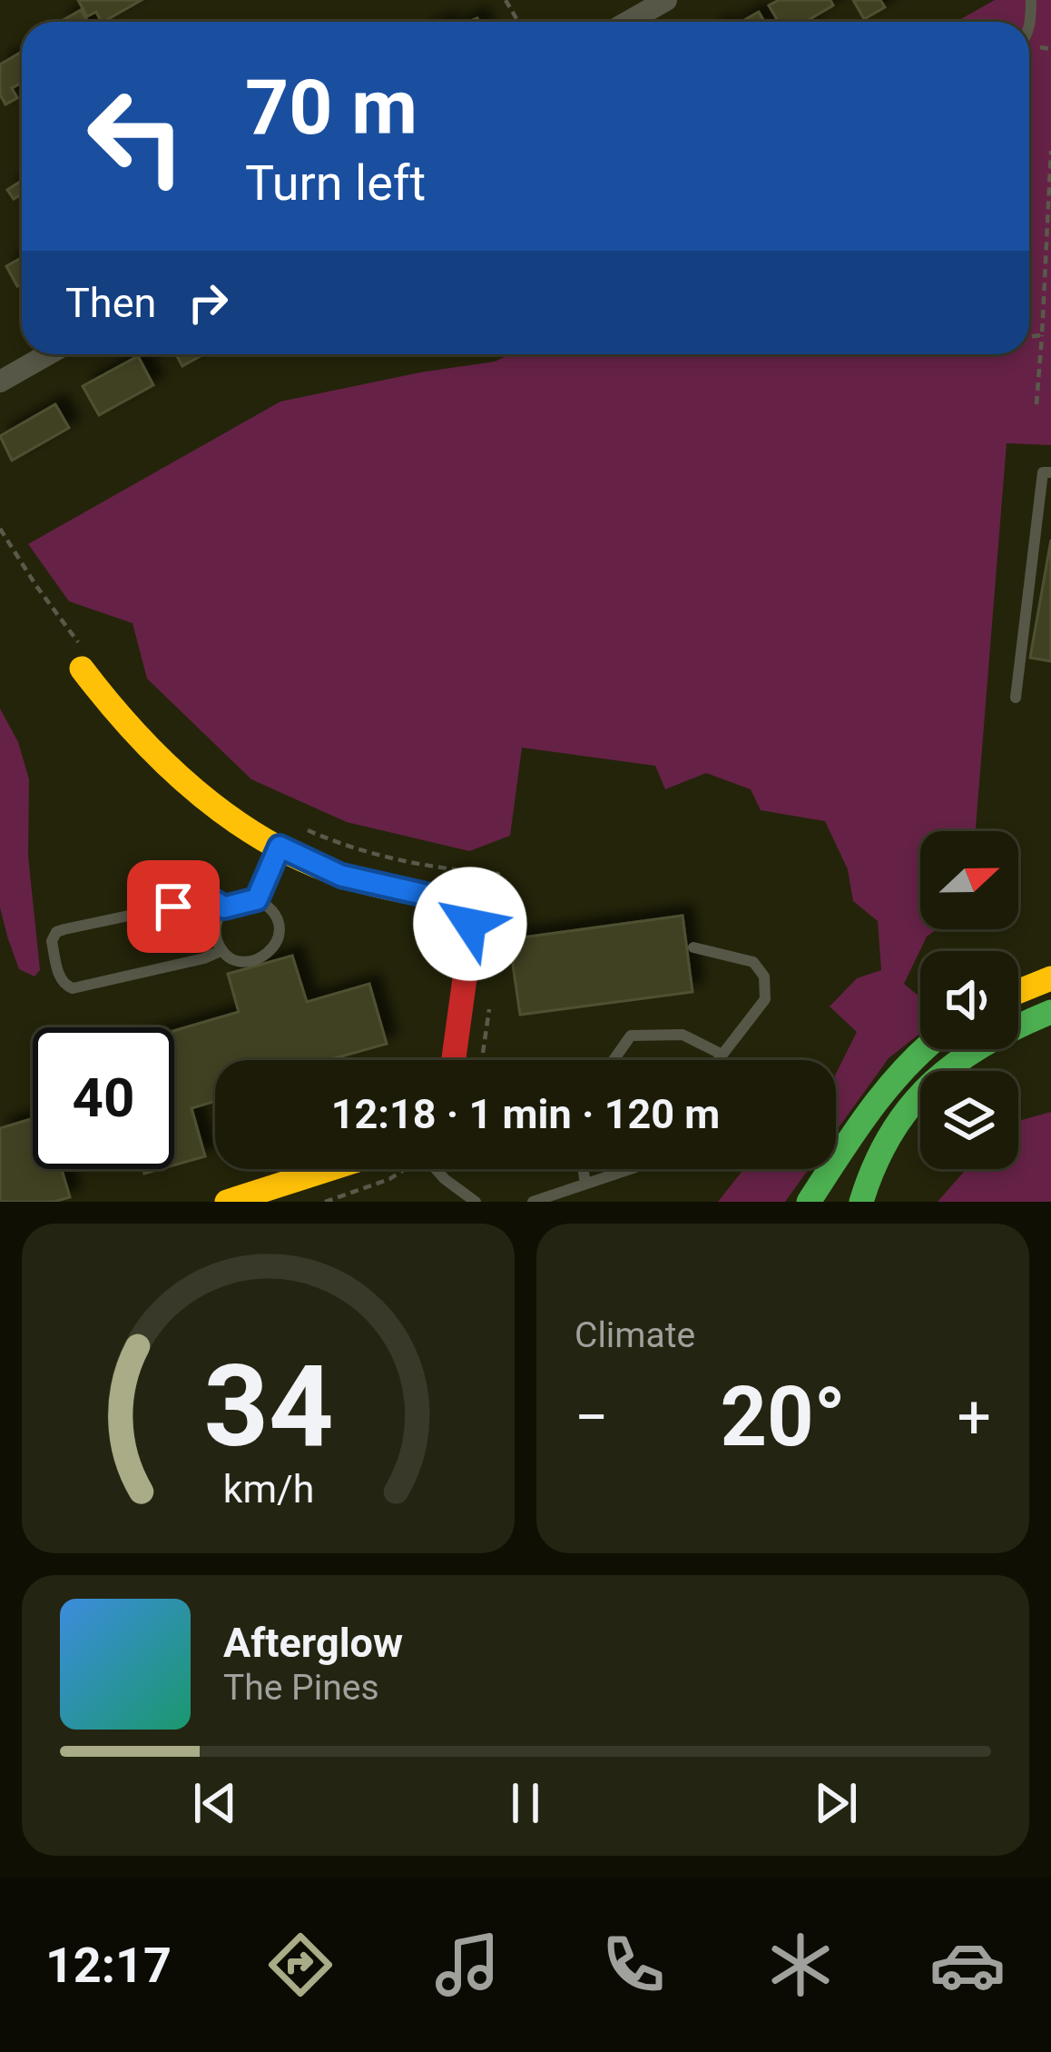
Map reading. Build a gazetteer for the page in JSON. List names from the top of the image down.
{
  "north": "right",
  "page": {
    "turn": ["70 m", "Turn left"],
    "then": "Then",
    "limit": "40",
    "trip": "12:18 · 1 min · 120 m",
    "tile": "Climate",
    "heat": ["−", "20°", "+"],
    "song": ["Afterglow", "The Pines"],
    "tabs": "12:17",
    "gauge": ["34", "km/h"]
  }
}
